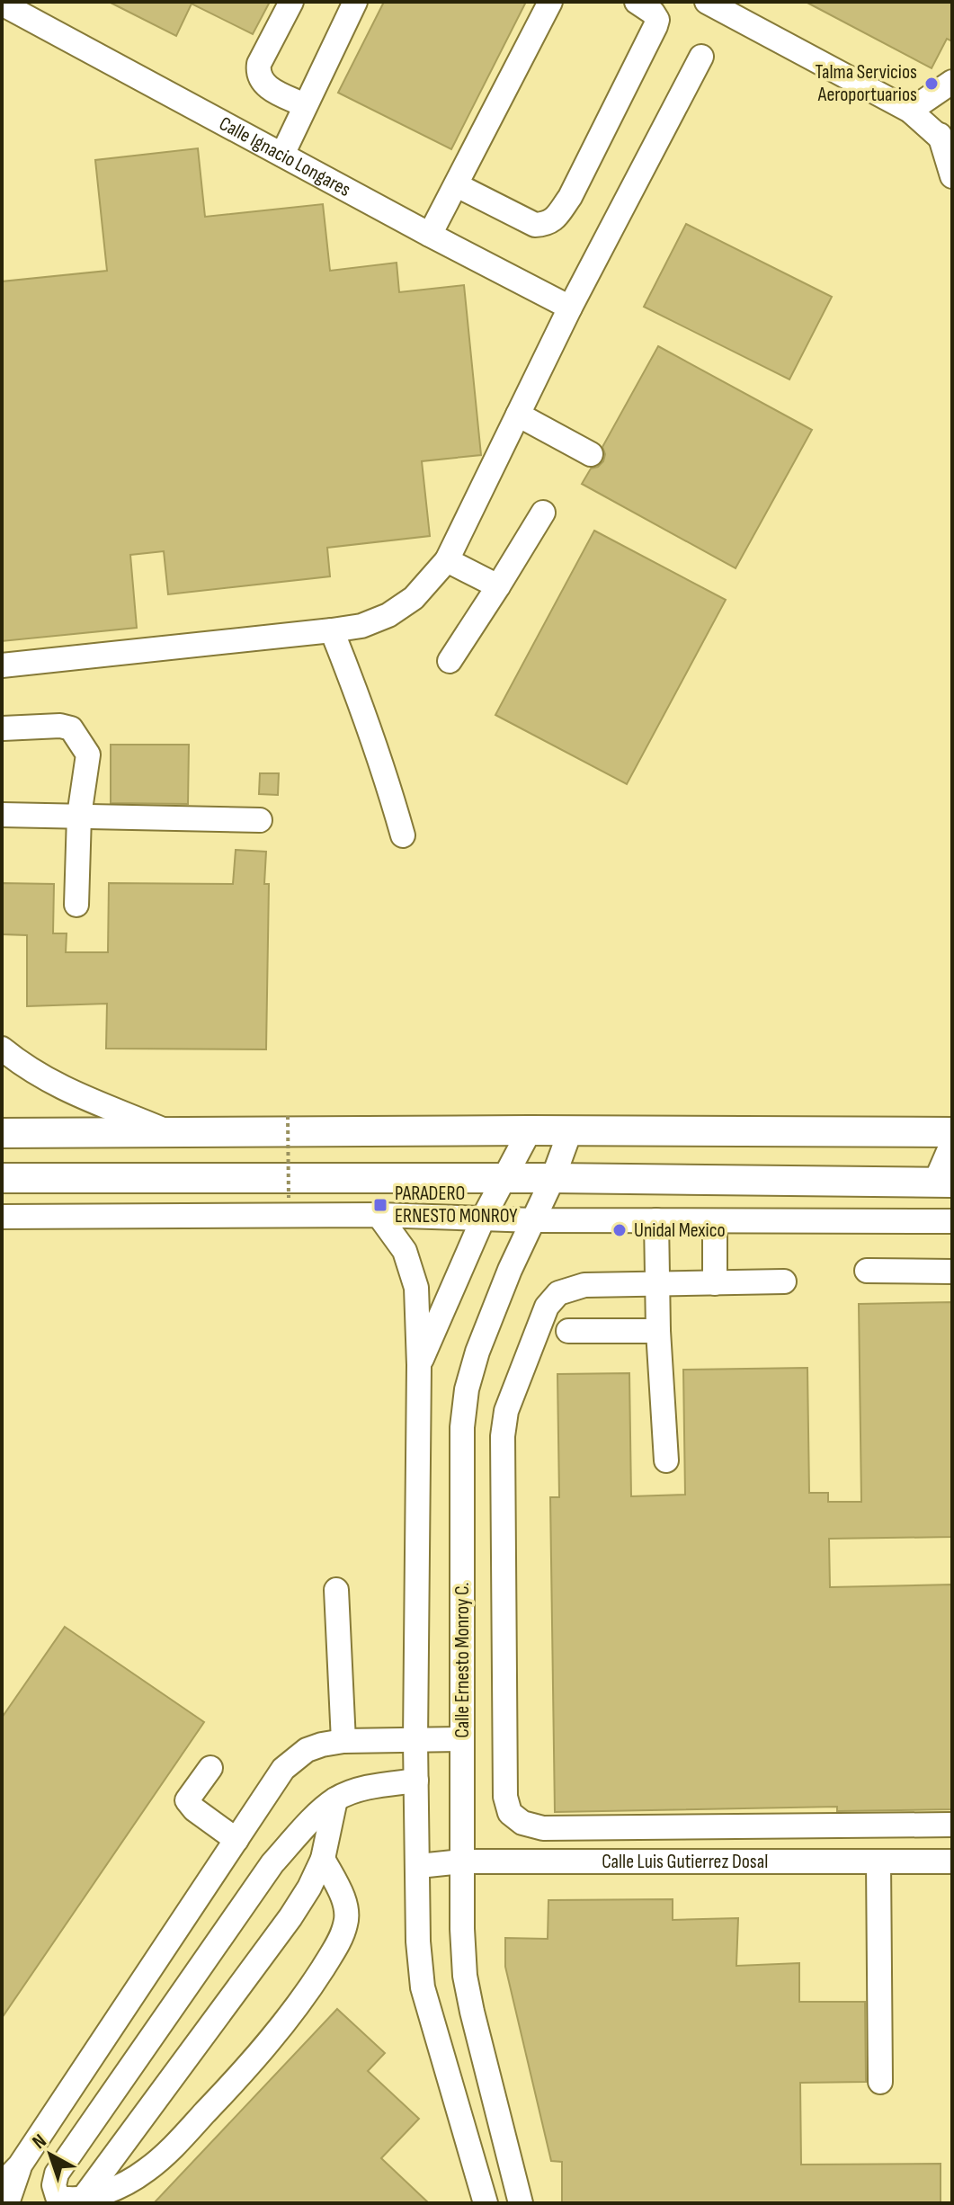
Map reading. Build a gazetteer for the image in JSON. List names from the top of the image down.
{
  "streets": {
    "street": ["Calle Ignacio Longares", "Calle Ernesto Monroy C.", "Calle Luis Gutierrez Dosal"]
  },
  "crossings": [
    ["Calle Ernesto Monroy C.", "Calle Luis Gutierrez Dosal"]
  ],
  "places": {
    "other": ["Talma Servicios Aeroportuarios", "Unidal Mexico"],
    "transit": ["PARADERO ERNESTO MONROY"]
  },
  "north": "top left"
}
